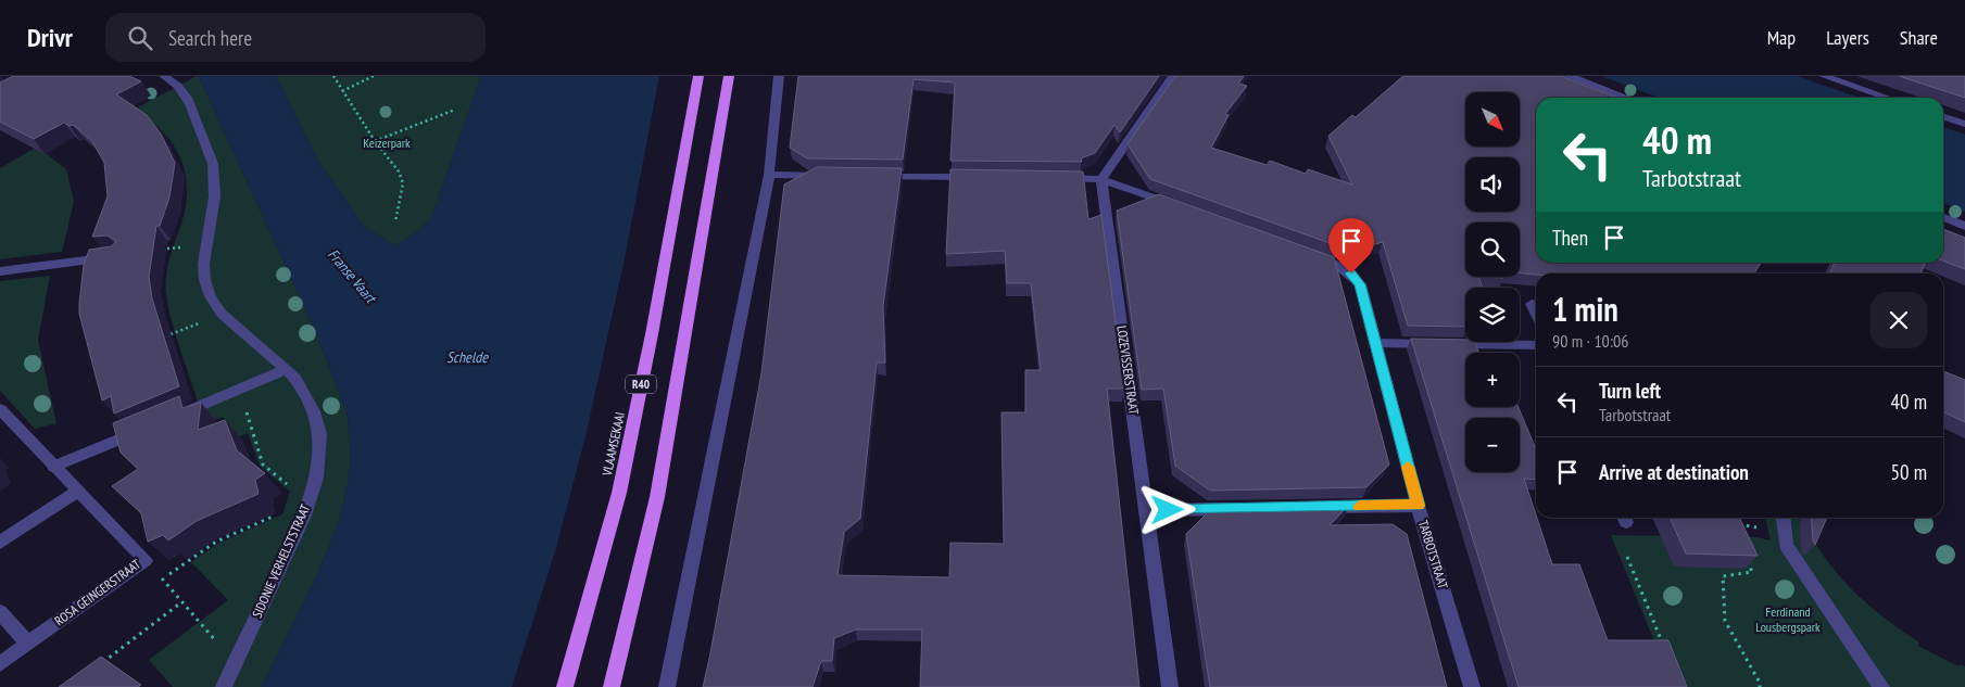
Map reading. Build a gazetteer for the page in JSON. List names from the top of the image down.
{
  "streets": {
    "main road": ["R40", "VLAAMSEKAAI"],
    "street": [
      "LOZEVISSERSTRAAT",
      "TARBOTSTRAAT",
      "SIDONIE VERHELSTSTRAAT",
      "ROSA GEINGERSTRAAT"
    ]
  },
  "water": ["Franse Vaart", "Schelde"],
  "parks": ["Keizerpark", "Ferdinand Lousbergspark"],
  "north": "bottom right",
  "page": {
    "header": "Drivr",
    "search": "Search here",
    "nav": ["Map", "Layers", "Share"],
    "map_buttons": ["+", "−"],
    "turn": ["40 m", "Tarbotstraat"],
    "then": "Then",
    "heading": ["1 min", "90 m · 10:06"],
    "list": [
      {
        "name": "Turn left",
        "note": "Tarbotstraat",
        "value": "40 m"
      },
      {
        "name": "Arrive at destination",
        "value": "50 m"
      }
    ]
  }
}
